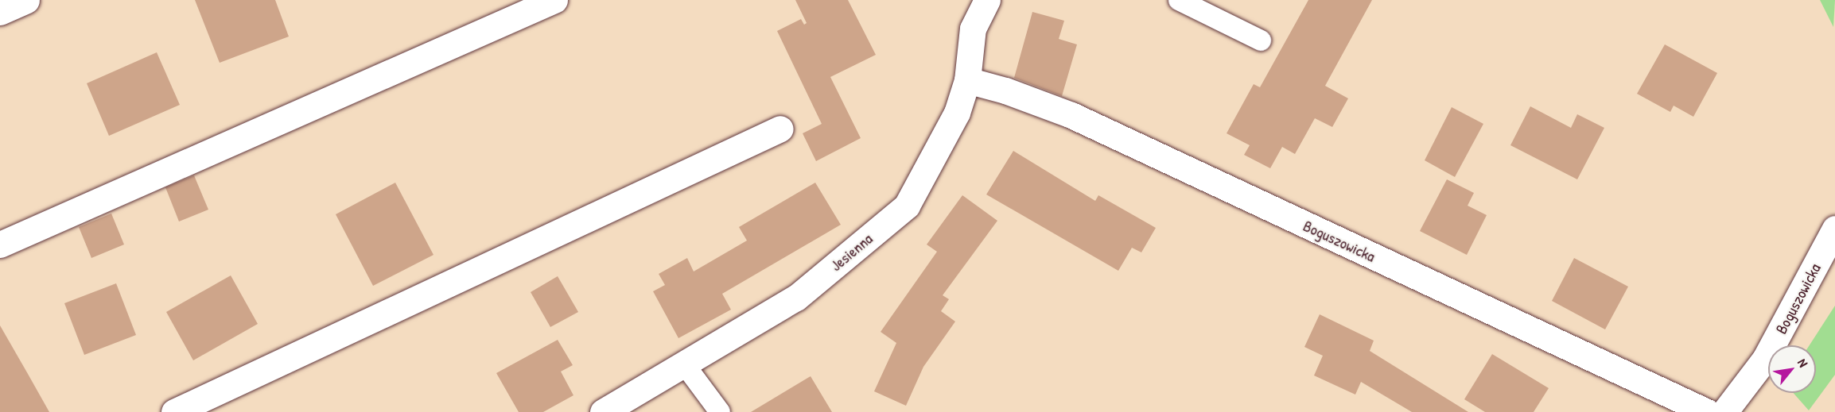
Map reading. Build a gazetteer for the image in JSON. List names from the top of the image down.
{
  "streets": {
    "street": ["Boguszowicka", "Jesienna"]
  },
  "crossings": [
    ["Boguszowicka", "Jesienna"]
  ],
  "north": "top right"
}
